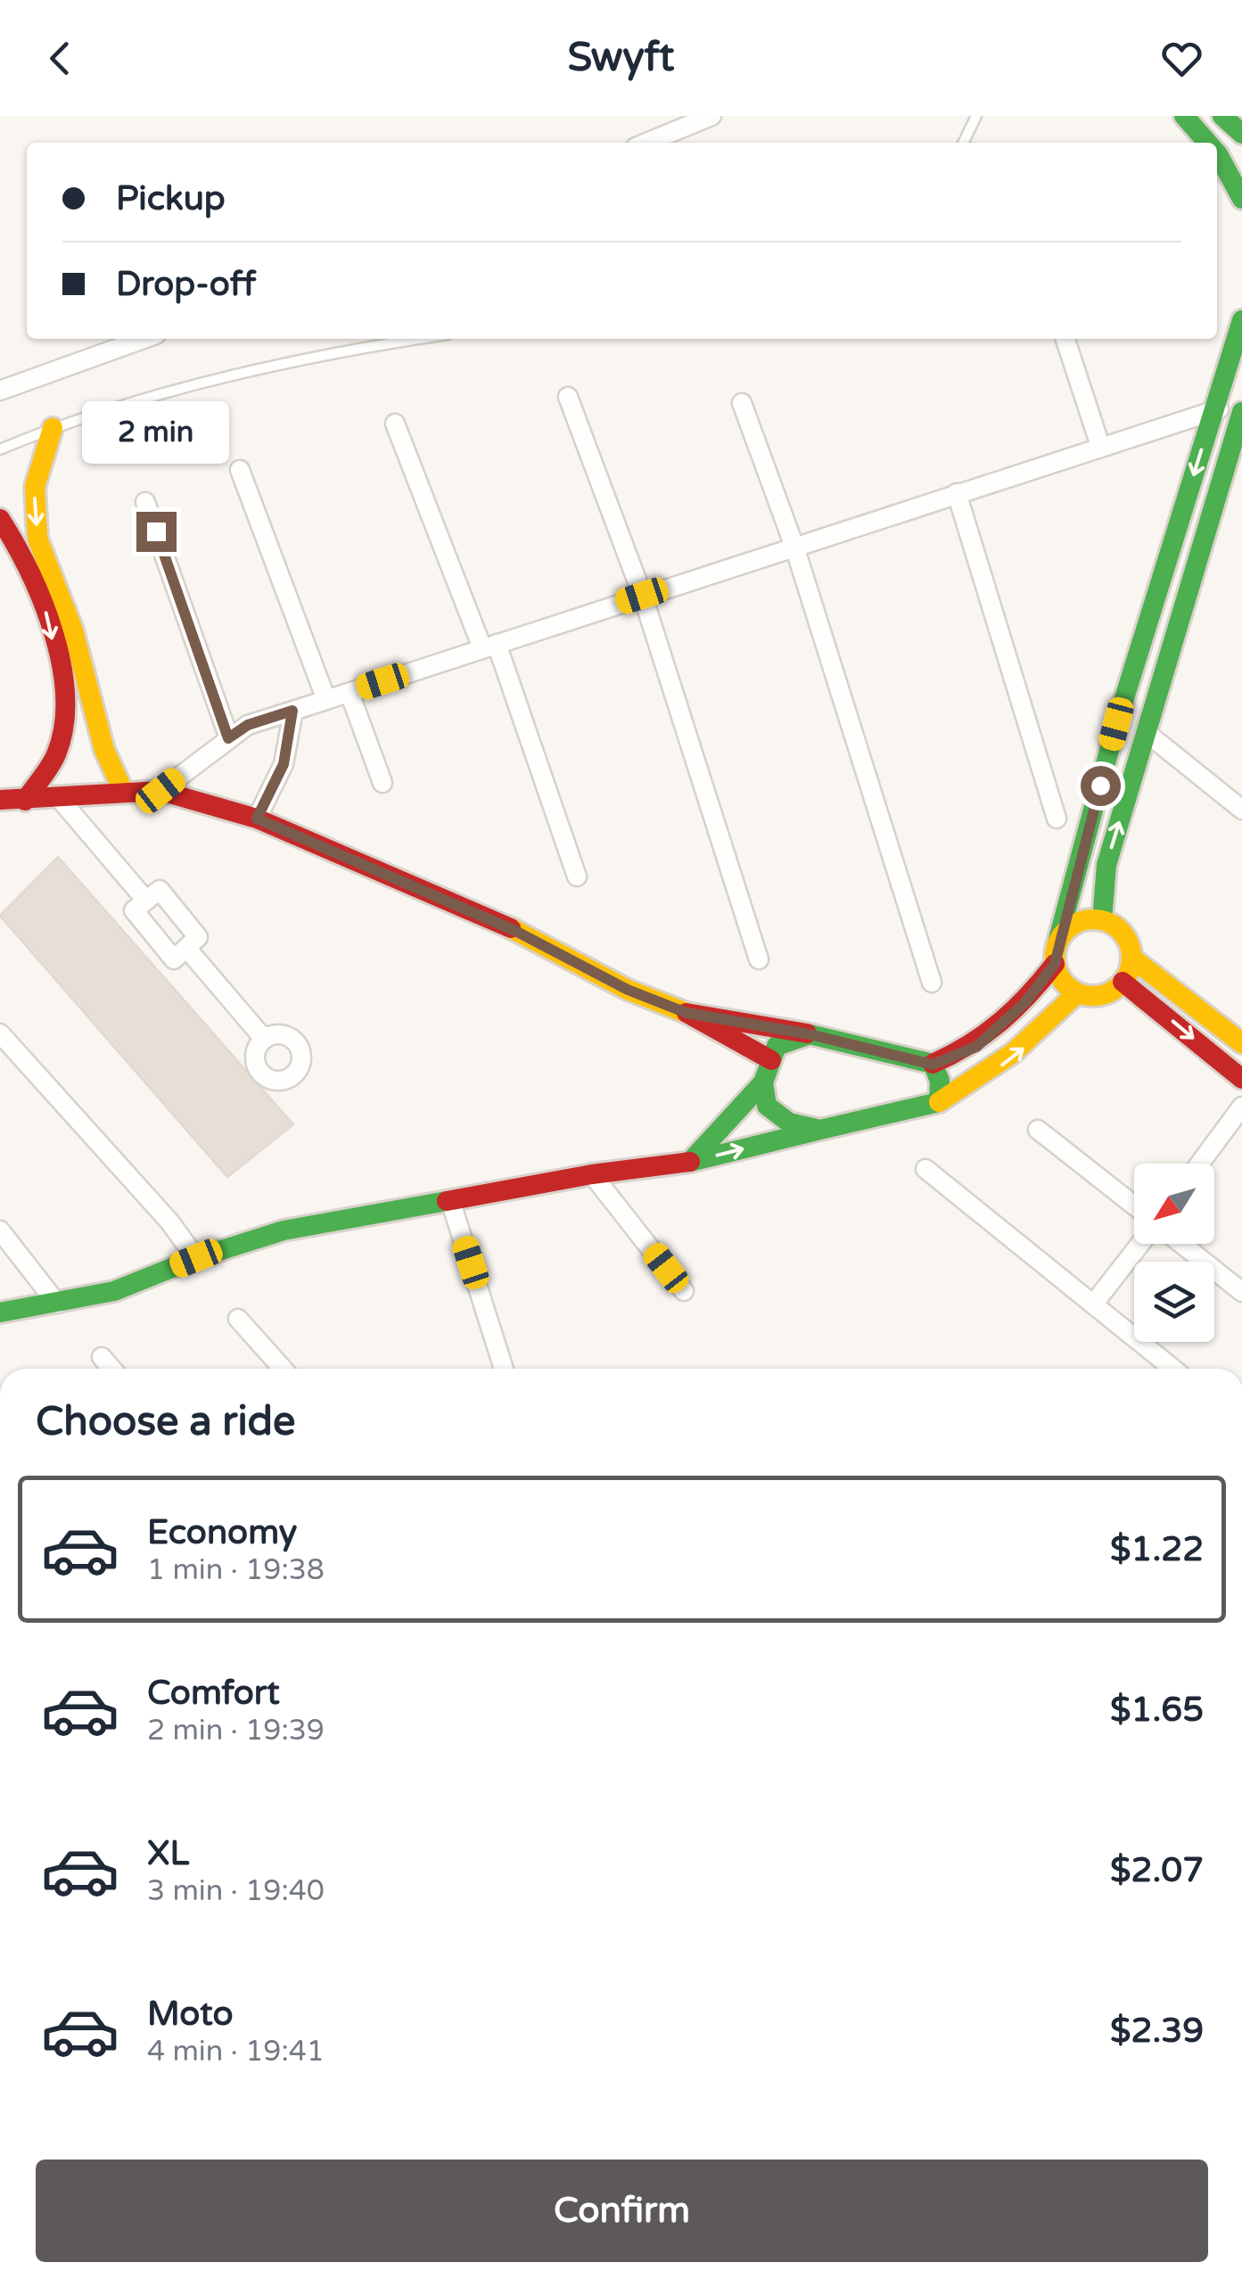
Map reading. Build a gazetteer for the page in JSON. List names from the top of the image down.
{
  "north": "bottom left",
  "page": {
    "header": "Swyft",
    "banner": ["Pickup", "Drop-off"],
    "bubble": "2 min",
    "heading": "Choose a ride",
    "list": [
      {
        "name": "Economy",
        "note": "1 min · 19:38",
        "value": "$1.22"
      },
      {
        "name": "Comfort",
        "note": "2 min · 19:39",
        "value": "$1.65"
      },
      {
        "name": "XL",
        "note": "3 min · 19:40",
        "value": "$2.07"
      },
      {
        "name": "Moto",
        "note": "4 min · 19:41",
        "value": "$2.39"
      }
    ],
    "buttons": "Confirm"
  }
}
